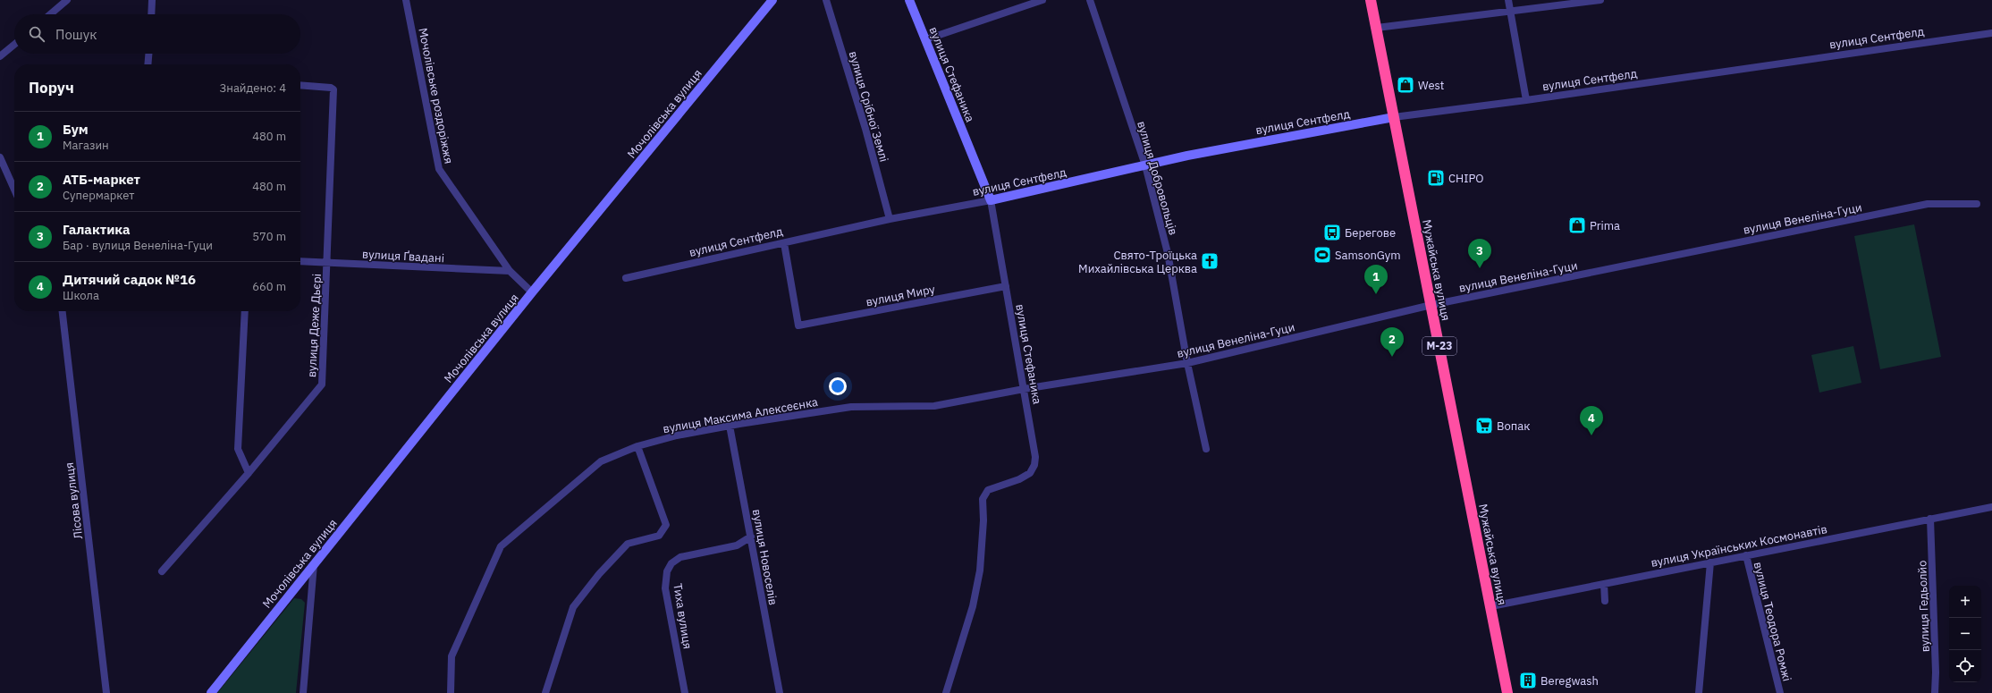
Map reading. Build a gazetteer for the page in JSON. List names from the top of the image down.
{
  "streets": {
    "highway": ["Мужайська вулиця", "М-23"],
    "main road": ["вулиця Сентфелд", "вулиця Стефаника", "Мочолівська вулиця"],
    "street": [
      "Мочолівське роздоріжжя",
      "вулиця Срібної Землі",
      "вулиця Добровольців",
      "вулиця Венеліна-Гуци",
      "вулиця Ґвадані",
      "вулиця Миру",
      "вулиця Деже Дьєрі",
      "вулиця Максима Алексеєнка",
      "Лісова вулиця",
      "вулиця Українських Космонавтів",
      "вулиця Новоселів",
      "вулиця Гедьолйо",
      "Тиха вулиця",
      "вулиця Теодора Ромжі"
    ]
  },
  "crossings": [
    ["вулиця Сентфелд", "вулиця Стефаника"],
    ["вулиця Сентфелд", "вулиця Срібної Землі"],
    ["вулиця Сентфелд", "вулиця Добровольців"],
    ["вулиця Сентфелд", "Мужайська вулиця"],
    ["вулиця Сентфелд", "вулиця Миру"],
    ["вулиця Стефаника", "вулиця Венеліна-Гуци"],
    ["вулиця Стефаника", "вулиця Миру"],
    ["вулиця Стефаника", "вулиця Максима Алексеєнка"],
    ["Мочолівське роздоріжжя", "Мочолівська вулиця"],
    ["Мочолівське роздоріжжя", "вулиця Ґвадані"],
    ["вулиця Добровольців", "вулиця Венеліна-Гуци"],
    ["вулиця Венеліна-Гуци", "Мужайська вулиця"],
    ["вулиця Венеліна-Гуци", "вулиця Максима Алексеєнка"],
    ["вулиця Ґвадані", "вулиця Деже Дьєрі"],
    ["Мужайська вулиця", "вулиця Українських Космонавтів"],
    ["вулиця Максима Алексеєнка", "вулиця Новоселів"],
    ["вулиця Українських Космонавтів", "вулиця Гедьолйо"],
    ["вулиця Українських Космонавтів", "вулиця Теодора Ромжі"],
    ["вулиця Новоселів", "Тиха вулиця"]
  ],
  "places": {
    "shop": ["West", "Prima"],
    "fuel station": ["CHIPO"],
    "bus stop": ["Берегове"],
    "sports": ["SamsonGym"],
    "church": ["Свято-Троїцька Михайлівська Церква"],
    "supermarket": ["Вопак"],
    "building": ["Beregwash"]
  },
  "page": {
    "search": "Пошук",
    "heading": ["Поруч", "Знайдено: 4"],
    "list": [
      {
        "mark": "1",
        "name": "Бум",
        "note": "Магазин",
        "value": "480 m"
      },
      {
        "mark": "2",
        "name": "АТБ-маркет",
        "note": "Супермаркет",
        "value": "480 m"
      },
      {
        "mark": "3",
        "name": "Галактика",
        "note": "Бар · вулиця Венеліна-Гуци",
        "value": "570 m"
      },
      {
        "mark": "4",
        "name": "Дитячий садок №16",
        "note": "Школа",
        "value": "660 m"
      }
    ],
    "pins": [
      "3",
      "1",
      "2",
      "4"
    ],
    "map_buttons": ["+", "−"]
  }
}
